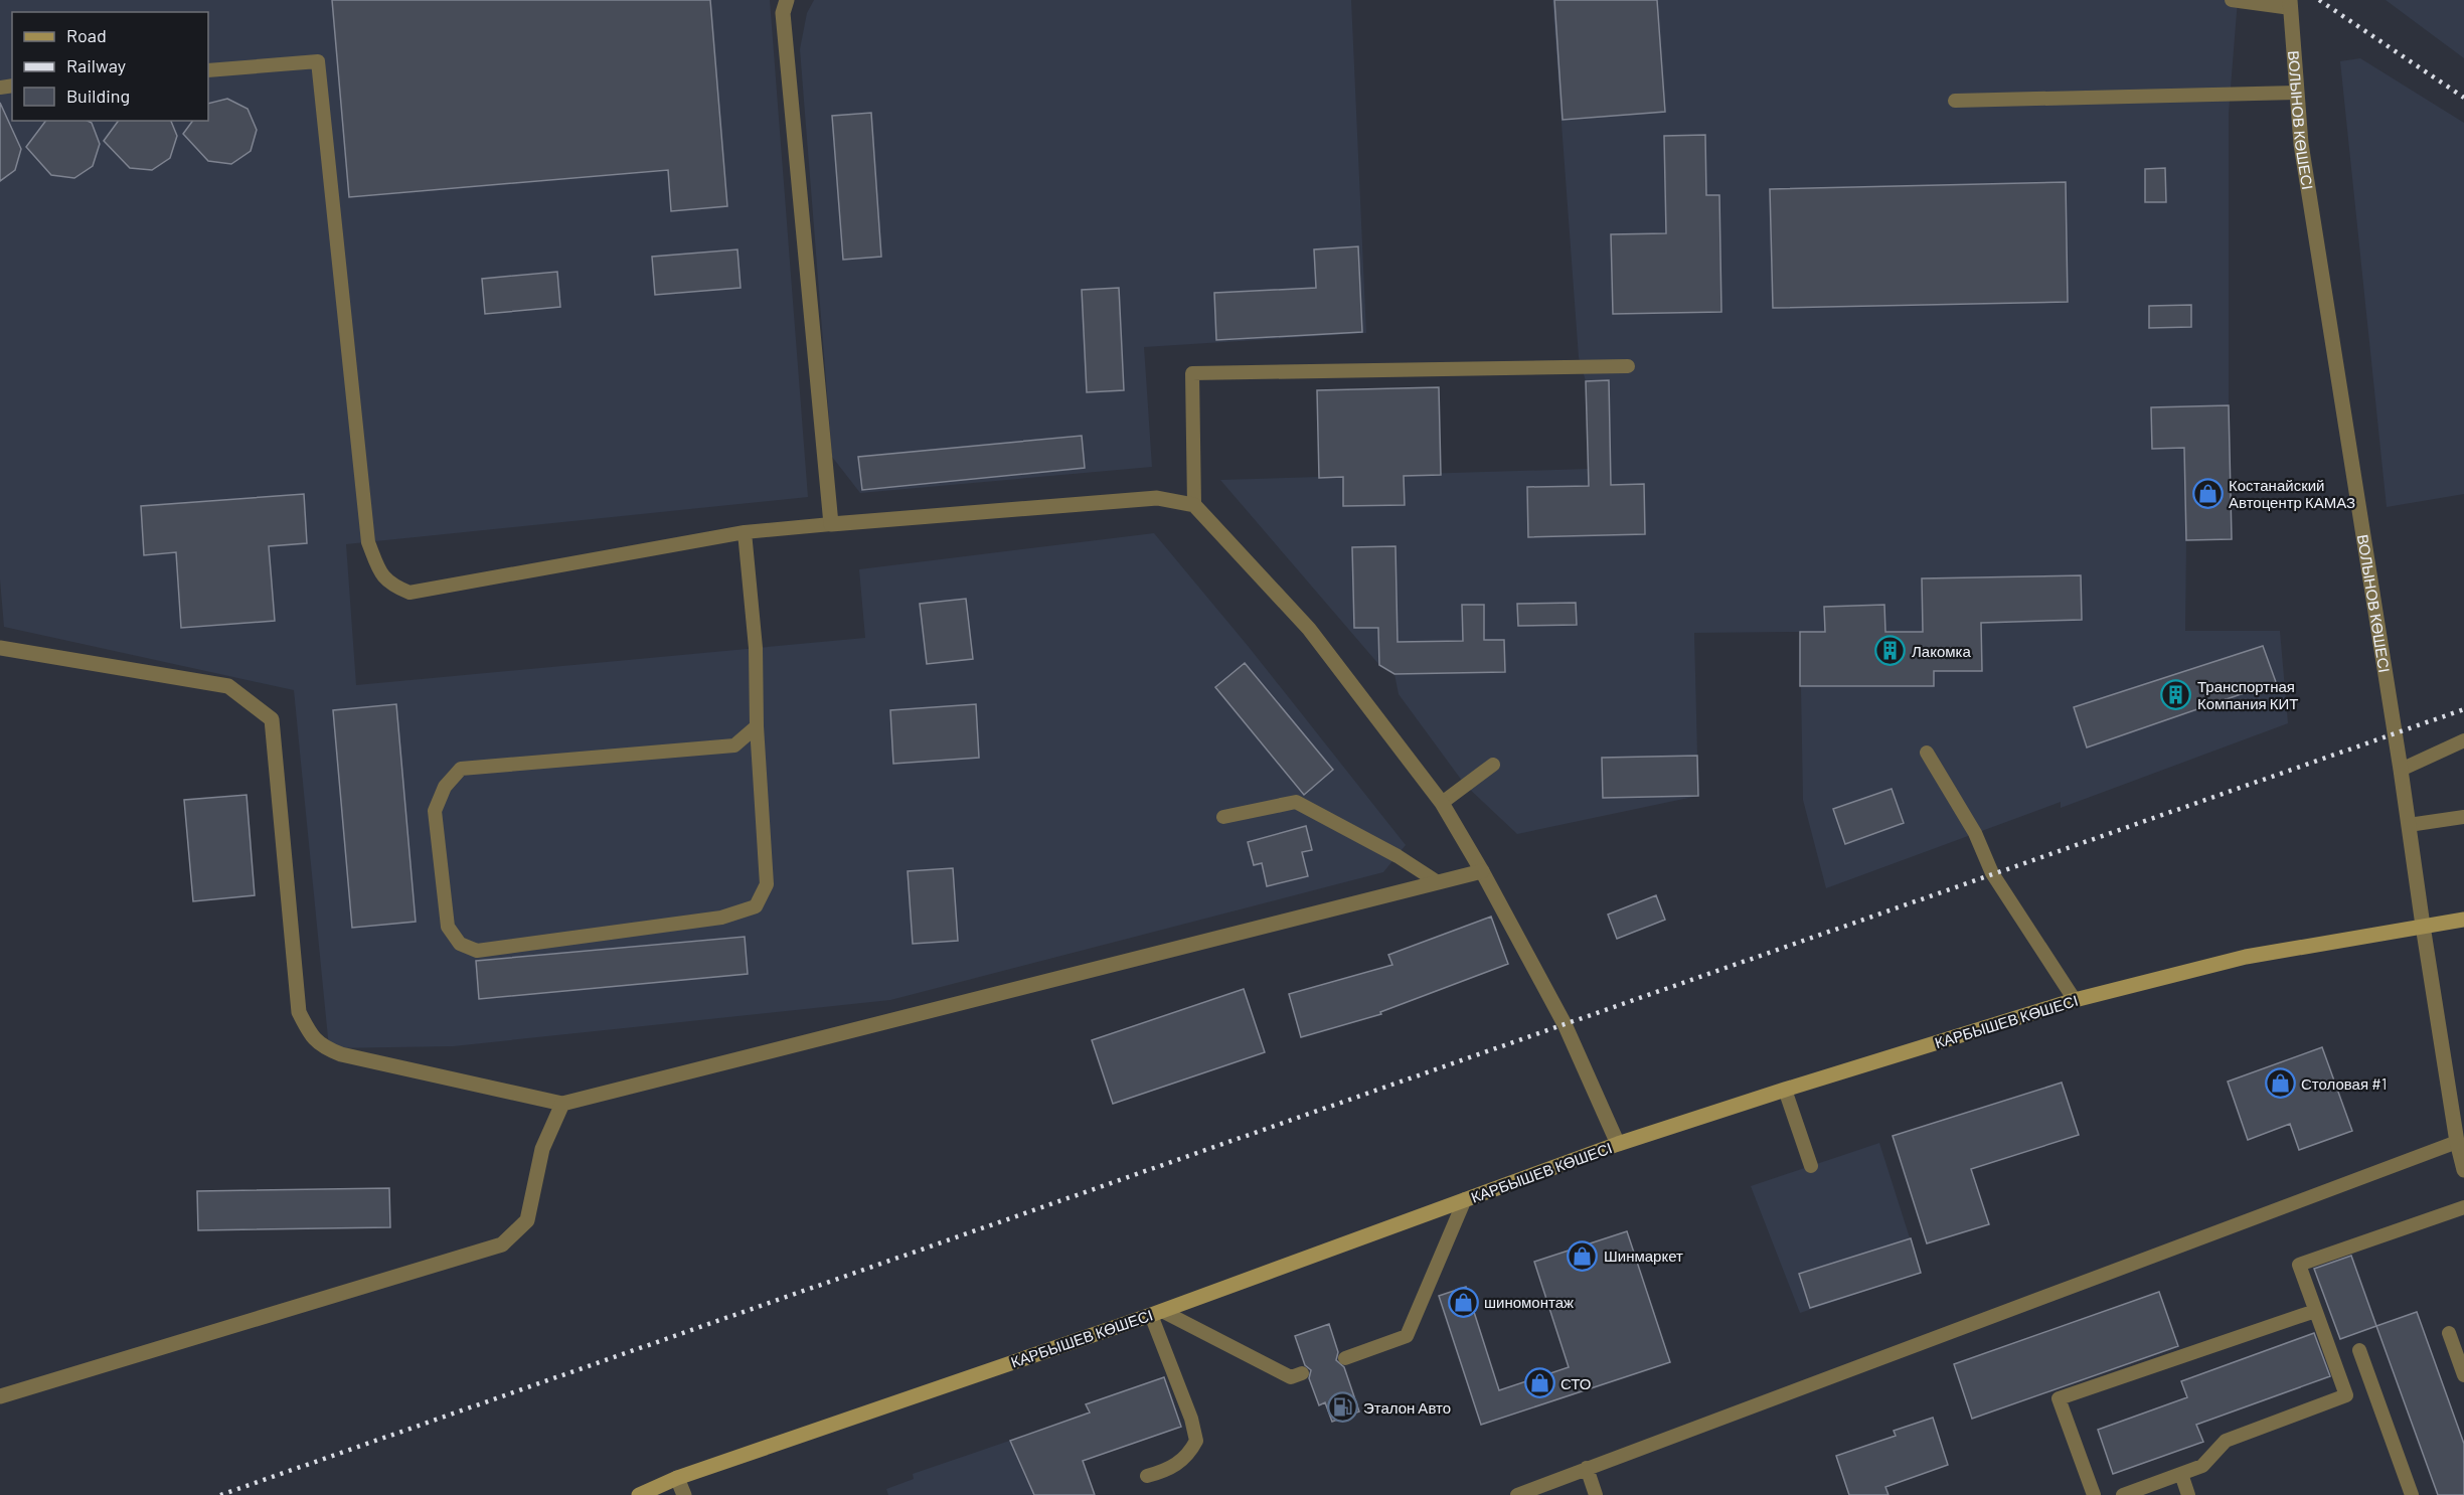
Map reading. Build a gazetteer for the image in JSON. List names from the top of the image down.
{
  "streets": {
    "main road": ["КАРБЫШЕВ КӨШЕСІ"],
    "street": ["ВОЛЫНОВ КӨШЕСІ"]
  },
  "crossings": [
    ["ВОЛЫНОВ КӨШЕСІ", "КАРБЫШЕВ КӨШЕСІ"]
  ],
  "places": {
    "shop": [
      "Костанайский Автоцентр КАМАЗ",
      "Столовая #1",
      "Шинмаркет",
      "шиномонтаж",
      "СТО"
    ],
    "building": ["Лакомка", "Транспортная Компания КИТ"],
    "fuel station": ["Эталон Авто"]
  },
  "legend": ["Road", "Railway", "Building"]
}
